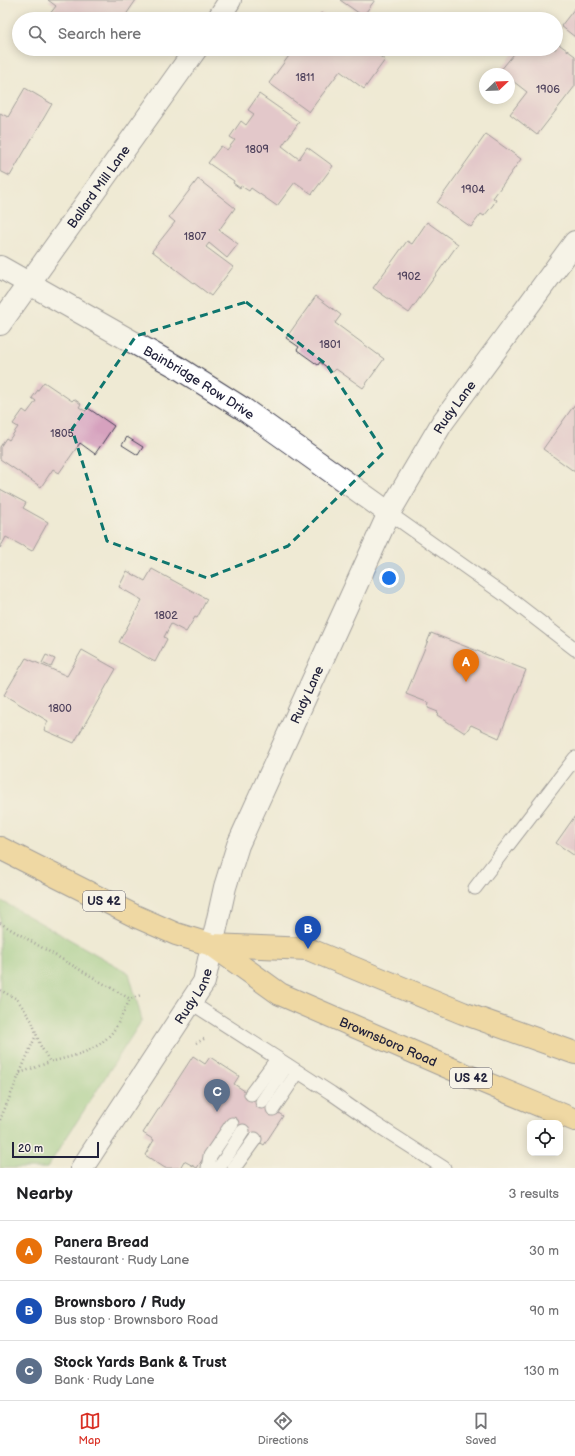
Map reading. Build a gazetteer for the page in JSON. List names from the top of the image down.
{
  "streets": {
    "main road": ["US 42", "Brownsboro Road"],
    "street": ["Ballard Mill Lane", "Bainbridge Row Drive", "Rudy Lane"]
  },
  "crossings": [
    ["Ballard Mill Lane", "Bainbridge Row Drive"],
    ["Bainbridge Row Drive", "Rudy Lane"],
    ["Rudy Lane", "Brownsboro Road"]
  ],
  "house_numbers": [
    "1811",
    "1906",
    "1809",
    "1904",
    "1807",
    "1902",
    "1801",
    "1805",
    "1802",
    "1800"
  ],
  "scale_bar": "20 m",
  "north": "top right",
  "page": {
    "search": "Search here",
    "pins": ["A", "B", "C"],
    "scale": "20 m",
    "heading": ["Nearby", "3 results"],
    "list": [
      {
        "mark": "A",
        "name": "Panera Bread",
        "note": "Restaurant · Rudy Lane",
        "value": "30 m"
      },
      {
        "mark": "B",
        "name": "Brownsboro / Rudy",
        "note": "Bus stop · Brownsboro Road",
        "value": "90 m"
      },
      {
        "mark": "C",
        "name": "Stock Yards Bank & Trust",
        "note": "Bank · Rudy Lane",
        "value": "130 m"
      }
    ],
    "nav": ["Map", "Directions", "Saved"]
  }
}
